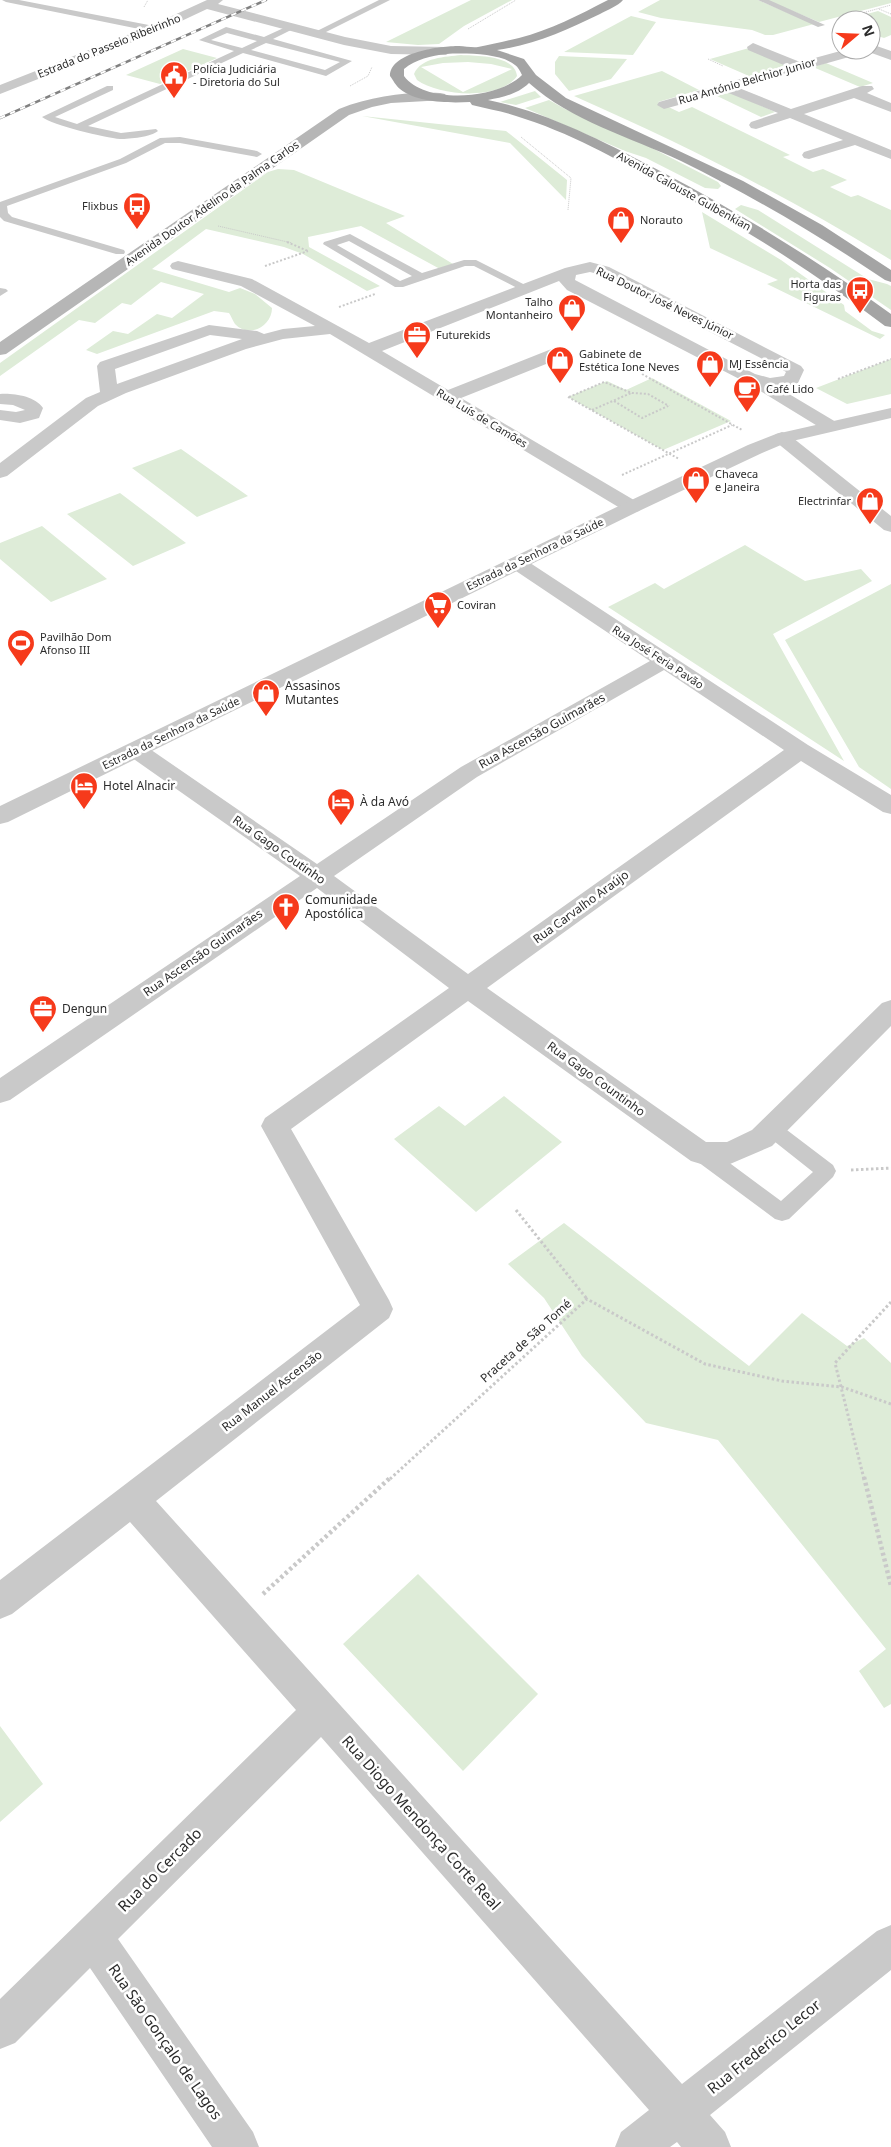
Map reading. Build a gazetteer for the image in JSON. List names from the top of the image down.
{
  "streets": {
    "main road": ["Avenida Calouste Gulbenkian", "Avenida Doutor Adelino da Palma Carlos"],
    "street": [
      "Estrada do Passeio Ribeirinho",
      "Rua António Belchior Junior",
      "Rua Doutor José Neves Júnior",
      "Rua Luís de Camões",
      "Estrada da Senhora da Saúde",
      "Rua José Feria Pavão",
      "Rua Ascensão Guimarães",
      "Rua Gago Coutinho",
      "Rua Carvalho Araújo",
      "Rua Gago Countinho",
      "Rua Manuel Ascensão",
      "Rua Diogo Mendonça Corte Real",
      "Rua do Cercado",
      "Rua São Gonçalo de Lagos",
      "Rua Frederico Lecor"
    ],
    "path": ["Praceta de São Tomé"]
  },
  "crossings": [
    ["Rua Doutor José Neves Júnior", "Estrada da Senhora da Saúde"],
    ["Rua Luís de Camões", "Estrada da Senhora da Saúde"],
    ["Estrada da Senhora da Saúde", "Rua José Feria Pavão"],
    ["Estrada da Senhora da Saúde", "Rua Gago Coutinho"],
    ["Rua José Feria Pavão", "Rua Ascensão Guimarães"],
    ["Rua José Feria Pavão", "Rua Carvalho Araújo"],
    ["Rua Ascensão Guimarães", "Rua Gago Coutinho"],
    ["Rua Gago Coutinho", "Rua Carvalho Araújo"],
    ["Rua Gago Coutinho", "Rua Gago Countinho"],
    ["Rua Carvalho Araújo", "Rua Gago Countinho"],
    ["Rua Carvalho Araújo", "Rua Manuel Ascensão"],
    ["Praceta de São Tomé", "Rua Diogo Mendonça Corte Real"],
    ["Rua Manuel Ascensão", "Rua Diogo Mendonça Corte Real"],
    ["Rua Diogo Mendonça Corte Real", "Rua do Cercado"],
    ["Rua Diogo Mendonça Corte Real", "Rua Frederico Lecor"],
    ["Rua do Cercado", "Rua São Gonçalo de Lagos"]
  ],
  "places": {
    "public building": ["Polícia Judiciária - Diretoria do Sul"],
    "bus stop": ["Flixbus", "Horta das Figuras"],
    "shop": [
      "Norauto",
      "Talho Montanheiro",
      "Gabinete de Estética Ione Neves",
      "MJ Essência",
      "Chaveca e Janeira",
      "Electrinfar",
      "Assasinos Mutantes"
    ],
    "office": ["Futurekids", "Dengun"],
    "cafe": ["Café Lido"],
    "supermarket": ["Coviran"],
    "sports": ["Pavilhão Dom Afonso III"],
    "hotel": ["Hotel Alnacir", "À da Avó"],
    "church": ["Comunidade Apostólica"]
  },
  "north": "right"
}
